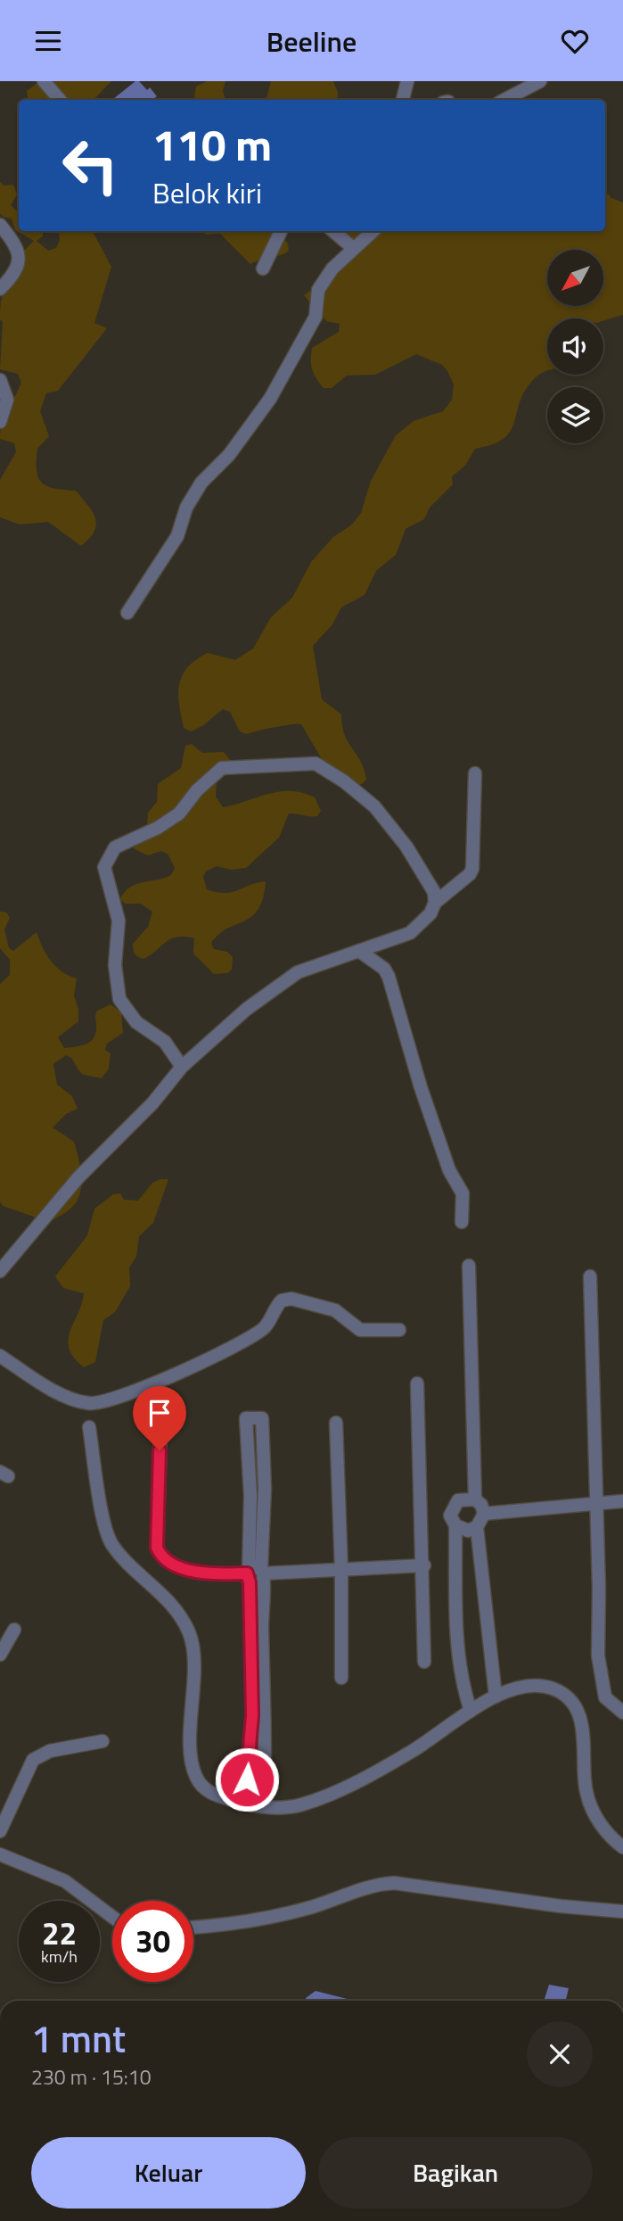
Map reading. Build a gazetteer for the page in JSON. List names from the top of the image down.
{
  "north": "bottom left",
  "page": {
    "header": "Beeline",
    "turn": ["110 m", "Belok kiri"],
    "speed": "22 km/h",
    "limit": "30",
    "heading": ["1 mnt", "230 m · 15:10"],
    "buttons": ["Keluar", "Bagikan"]
  }
}
